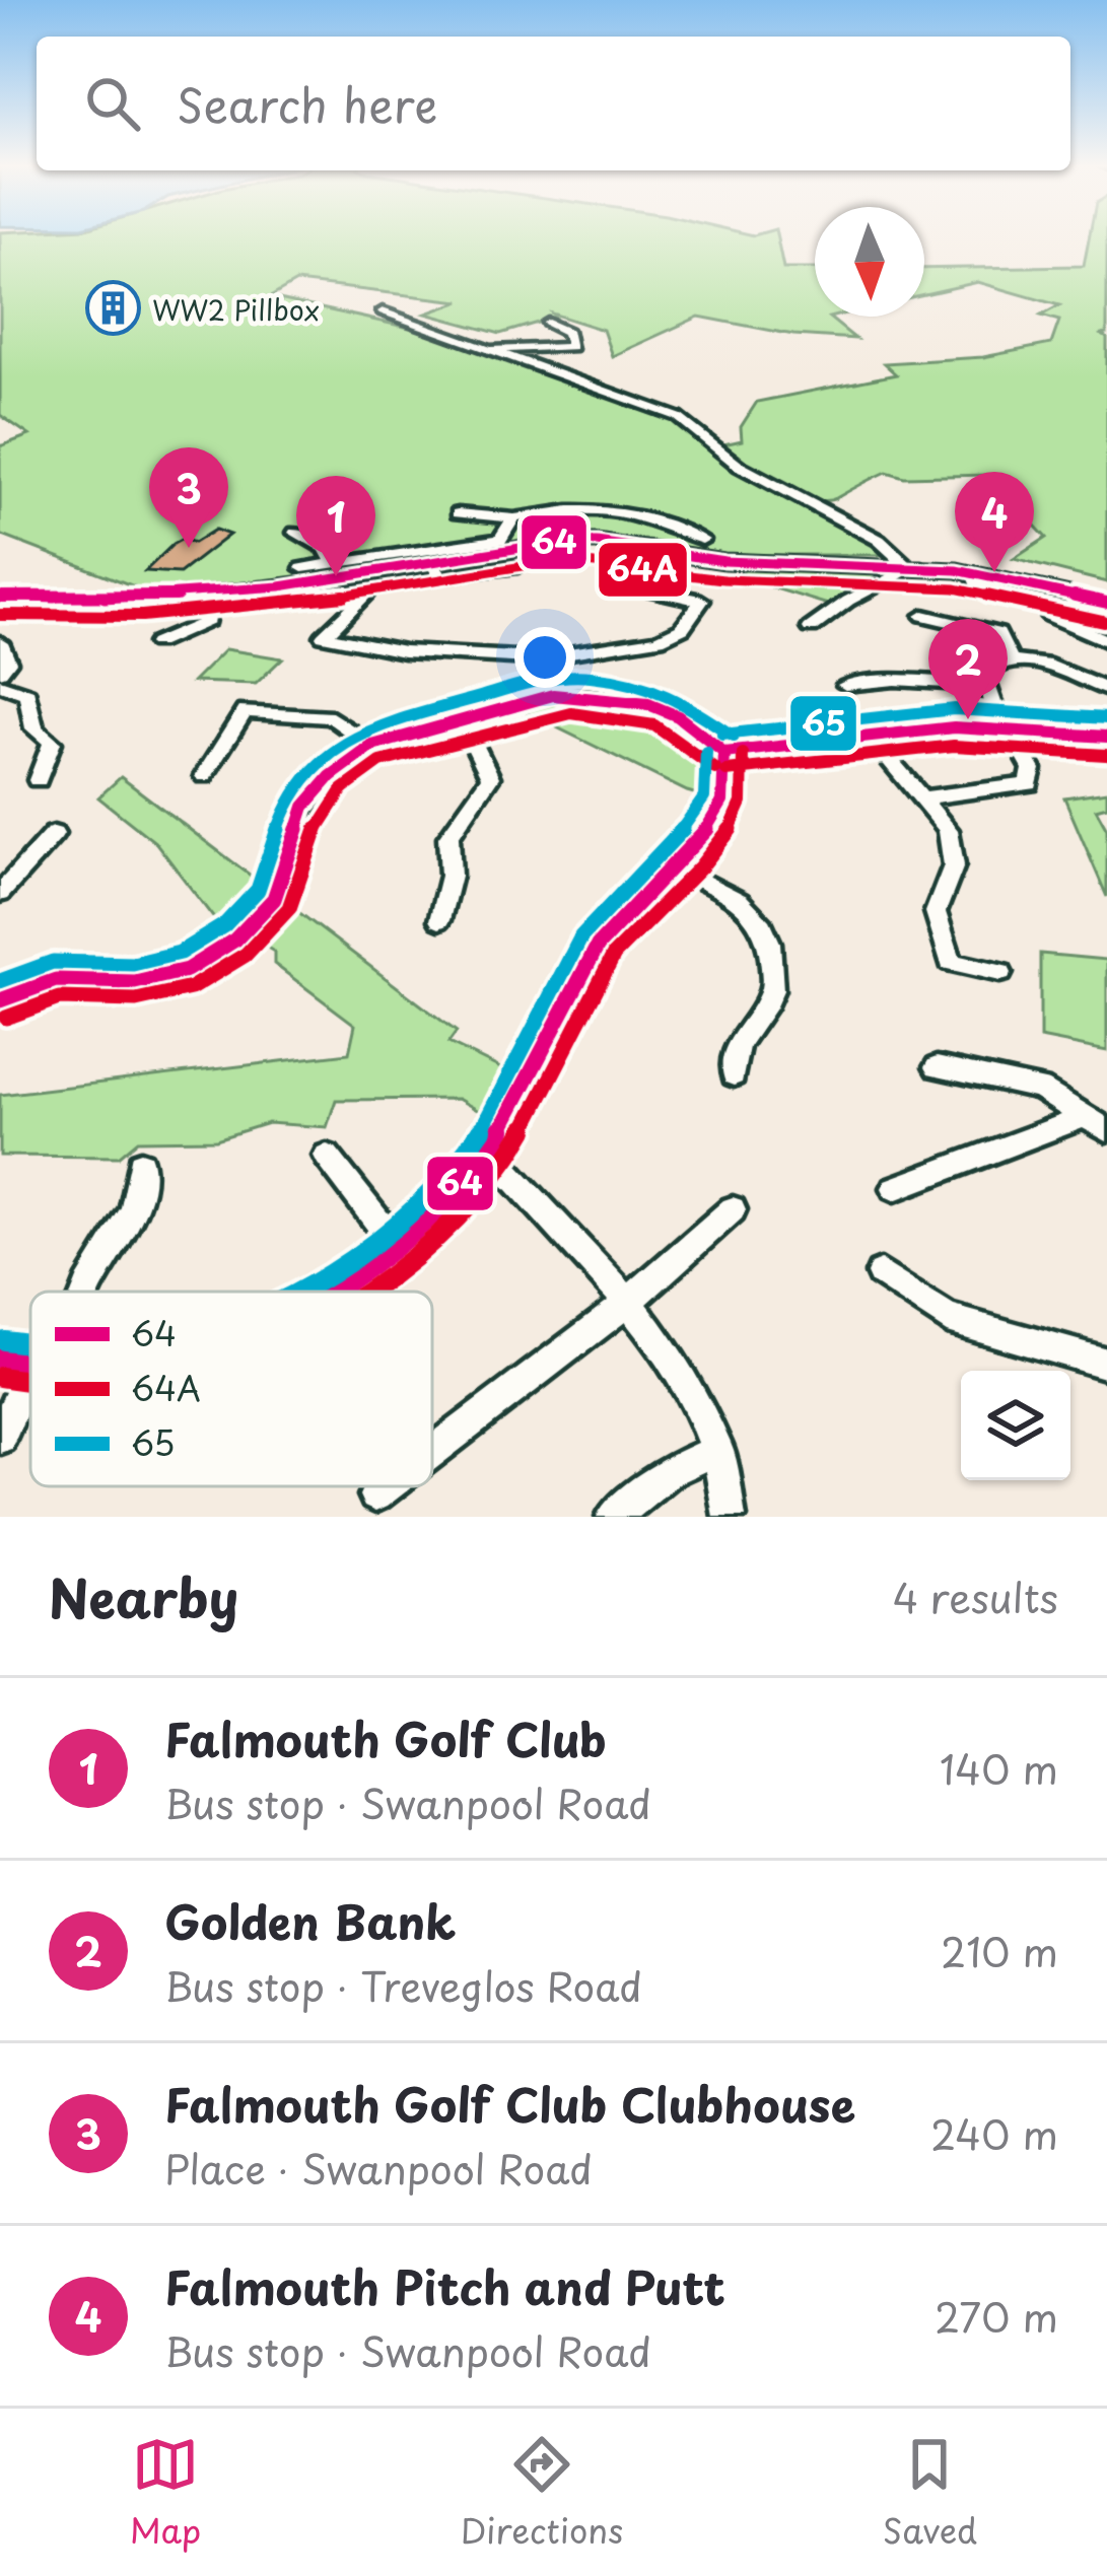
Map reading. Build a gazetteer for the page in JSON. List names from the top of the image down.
{
  "places": {
    "building": ["WW2 Pillbox"]
  },
  "lines": ["transit line 64", "transit line 64A", "transit line 65"],
  "legend": ["64", "64A", "65"],
  "north": "bottom",
  "page": {
    "search": "Search here",
    "pins": [
      "3",
      "4",
      "1",
      "2"
    ],
    "heading": ["Nearby", "4 results"],
    "list": [
      {
        "mark": "1",
        "name": "Falmouth Golf Club",
        "note": "Bus stop · Swanpool Road",
        "value": "140 m"
      },
      {
        "mark": "2",
        "name": "Golden Bank",
        "note": "Bus stop · Treveglos Road",
        "value": "210 m"
      },
      {
        "mark": "3",
        "name": "Falmouth Golf Club Clubhouse",
        "note": "Place · Swanpool Road",
        "value": "240 m"
      },
      {
        "mark": "4",
        "name": "Falmouth Pitch and Putt",
        "note": "Bus stop · Swanpool Road",
        "value": "270 m"
      }
    ],
    "nav": ["Map", "Directions", "Saved"]
  }
}
